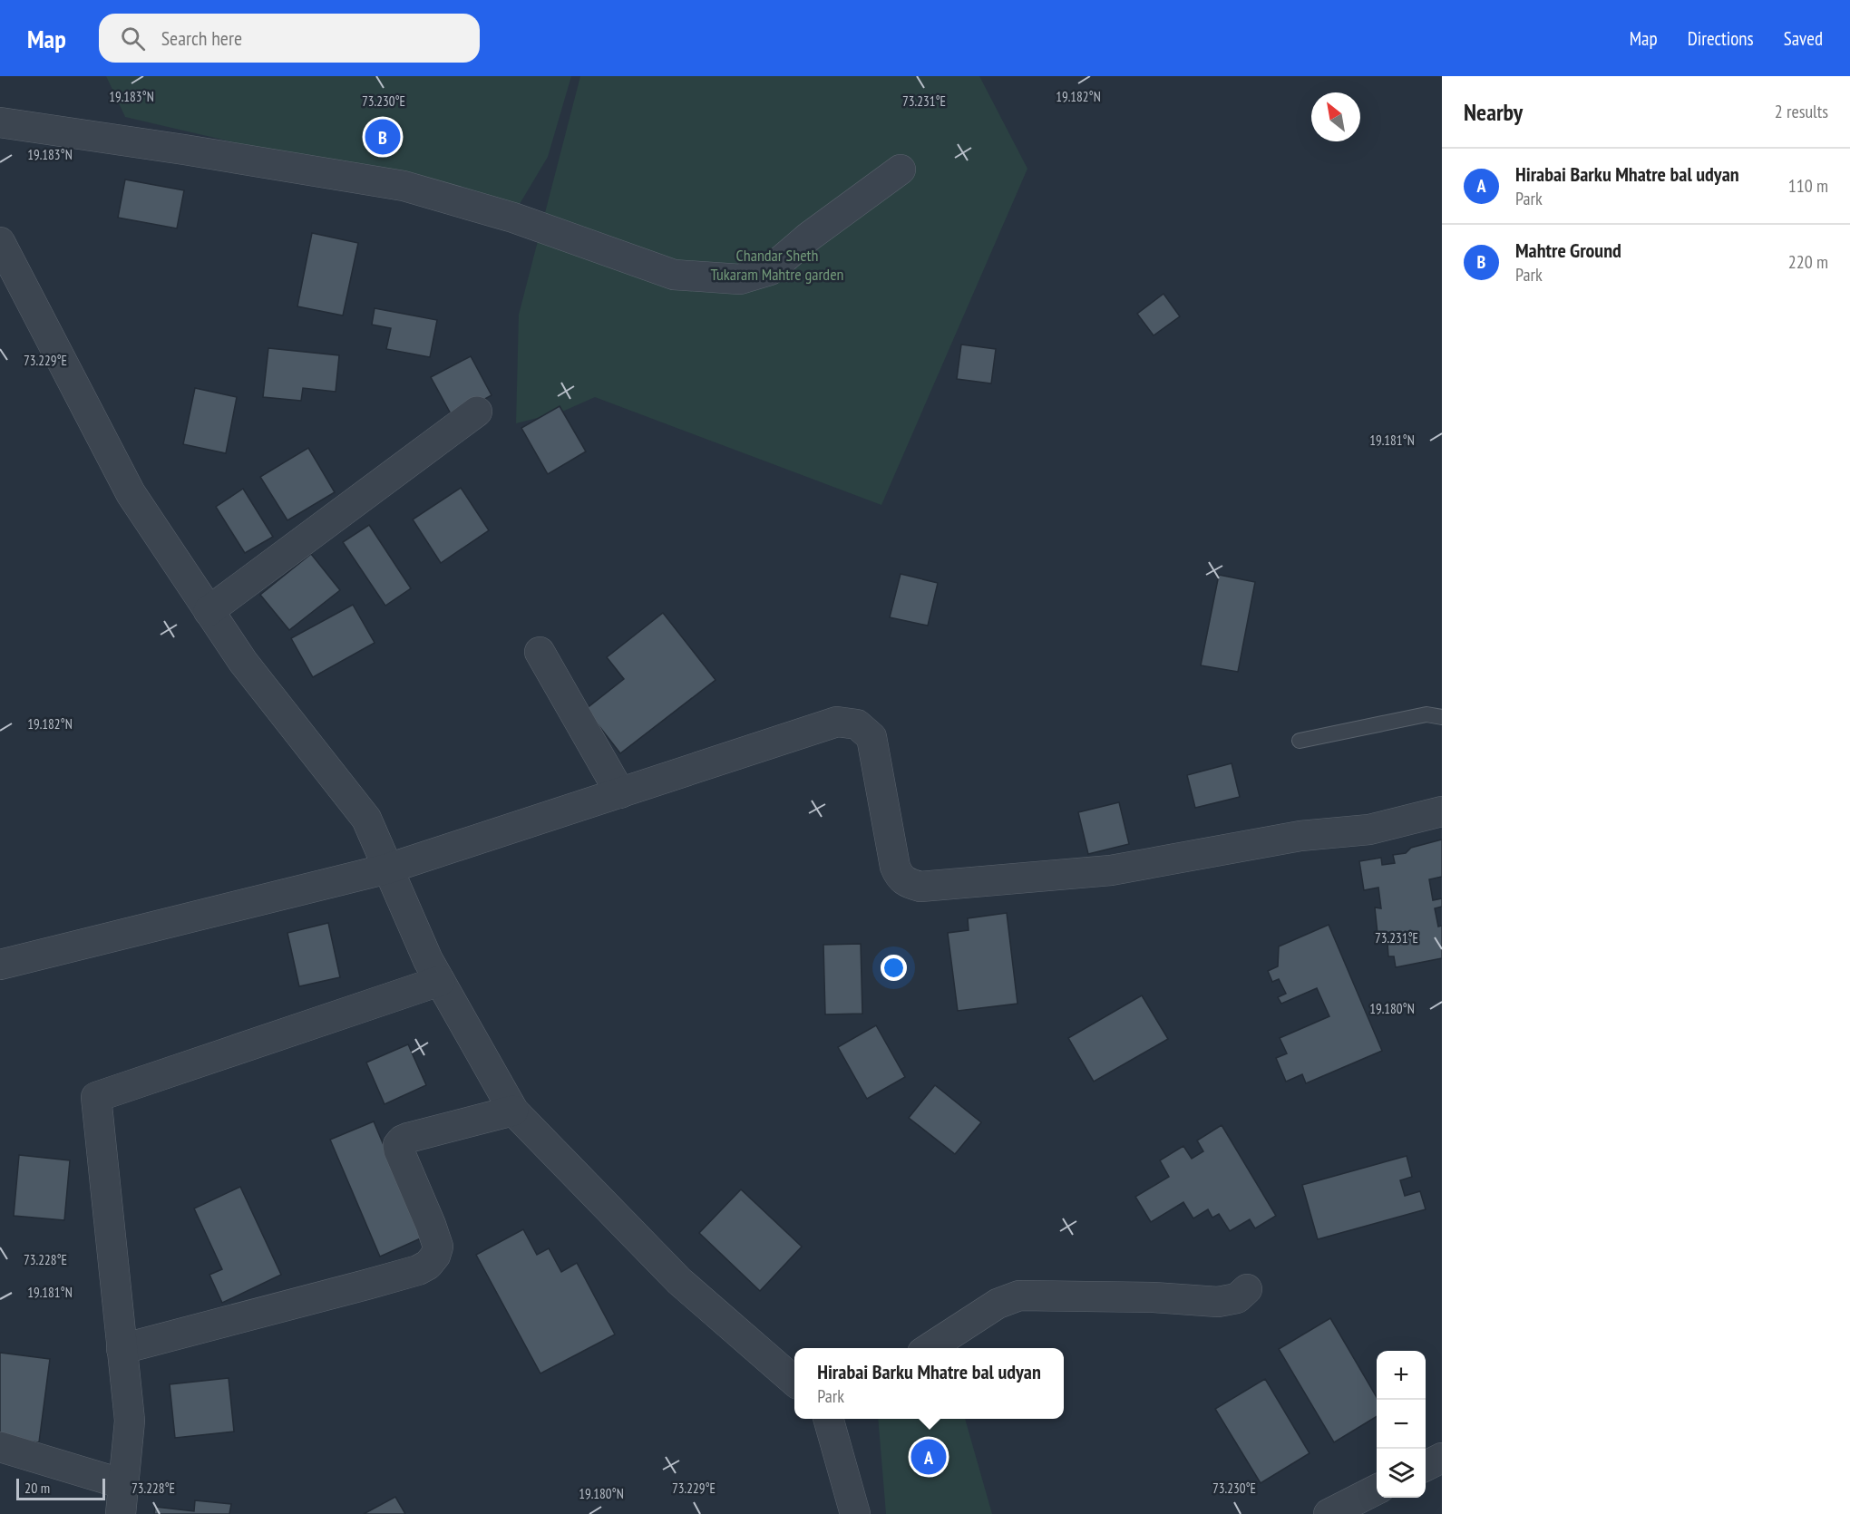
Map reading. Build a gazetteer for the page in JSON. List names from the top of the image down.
{
  "parks": ["Chandar Sheth Tukaram Mahtre garden"],
  "scale_bar": "20 m",
  "north": "top left",
  "page": {
    "header": "Map",
    "search": "Search here",
    "nav": ["Map", "Directions", "Saved"],
    "heading": ["Nearby", "2 results"],
    "pins": ["B", "A"],
    "list": [
      {
        "mark": "A",
        "name": "Hirabai Barku Mhatre bal udyan",
        "note": "Park",
        "value": "110 m"
      },
      {
        "mark": "B",
        "name": "Mahtre Ground",
        "note": "Park",
        "value": "220 m"
      }
    ],
    "popup": ["Hirabai Barku Mhatre bal udyan", "Park"],
    "map_buttons": ["+", "−"],
    "scale": "20 m"
  },
  "coordinates": [
    "19.182°N",
    "19.183°N",
    "73.230°E",
    "73.231°E",
    "73.229°E",
    "19.181°N",
    "19.180°N",
    "73.228°E"
  ]
}
